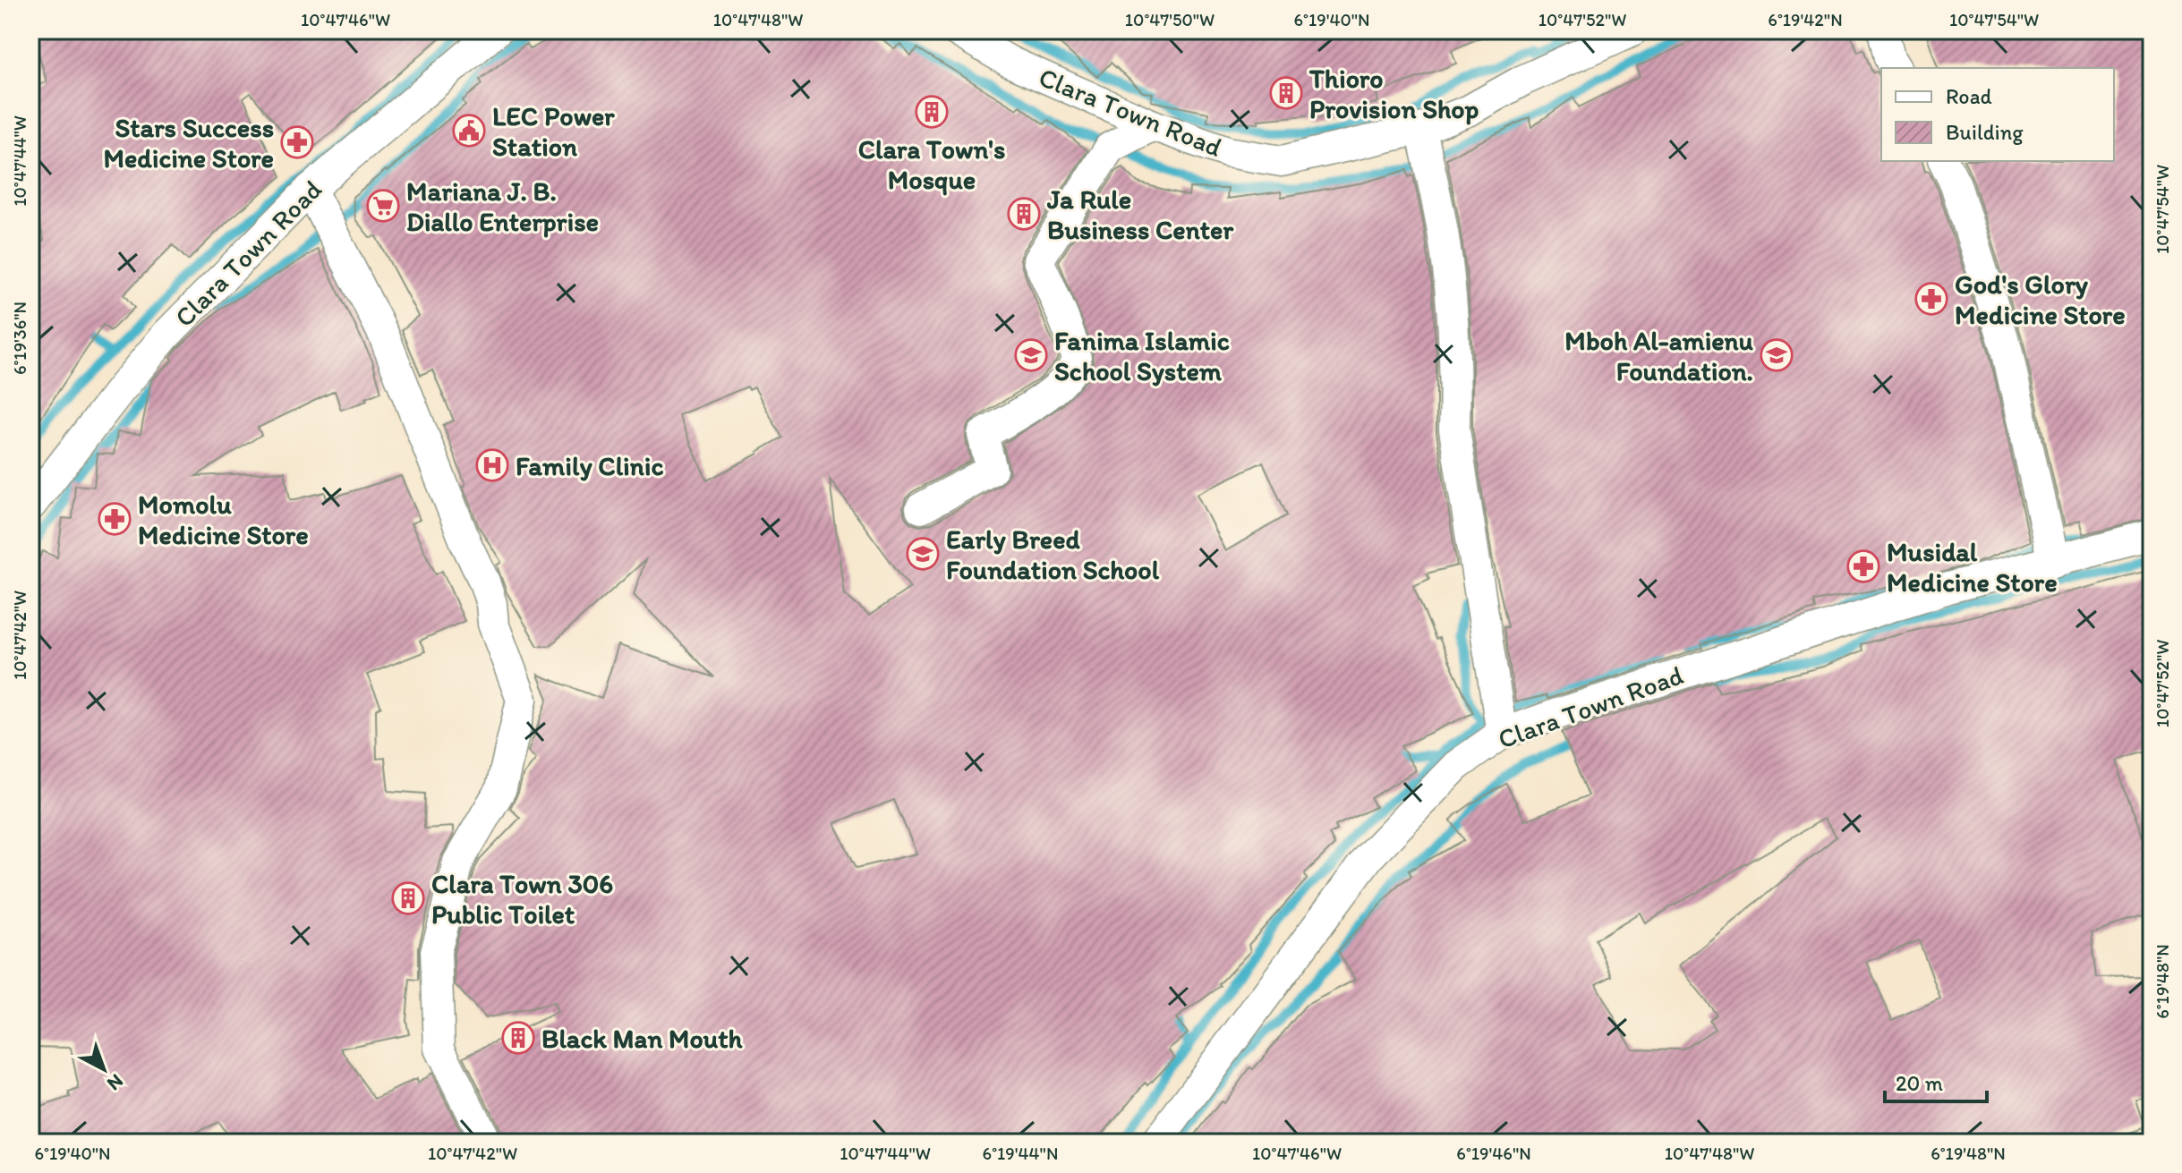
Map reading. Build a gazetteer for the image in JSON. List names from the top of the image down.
{
  "streets": {
    "street": ["Clara Town Road"]
  },
  "places": {
    "building": [
      "Thioro Provision Shop",
      "Clara Town's Mosque",
      "Ja Rule Business Center",
      "Clara Town 306 Public Toilet",
      "Black Man Mouth"
    ],
    "public building": ["LEC Power Station"],
    "pharmacy": [
      "Stars Success Medicine Store",
      "God's Glory Medicine Store",
      "Momolu Medicine Store",
      "Musidal Medicine Store"
    ],
    "supermarket": ["Mariana J. B. Diallo Enterprise"],
    "school or university": ["Fanima Islamic School System", "Mboh Al-amienu Foundation.", "Early Breed Foundation School"],
    "hospital": ["Family Clinic"]
  },
  "legend": ["Road", "Building"],
  "scale_bar": "20 m",
  "north": "bottom right",
  "coordinates": [
    "10°47'46\"W",
    "10°47'48\"W",
    "10°47'50\"W",
    "6°19'40\"N",
    "10°47'52\"W",
    "6°19'42\"N",
    "10°47'54\"W",
    "10°47'44\"W",
    "6°19'36\"N",
    "10°47'42\"W",
    "6°19'48\"N",
    "6°19'44\"N",
    "6°19'46\"N"
  ]
}
